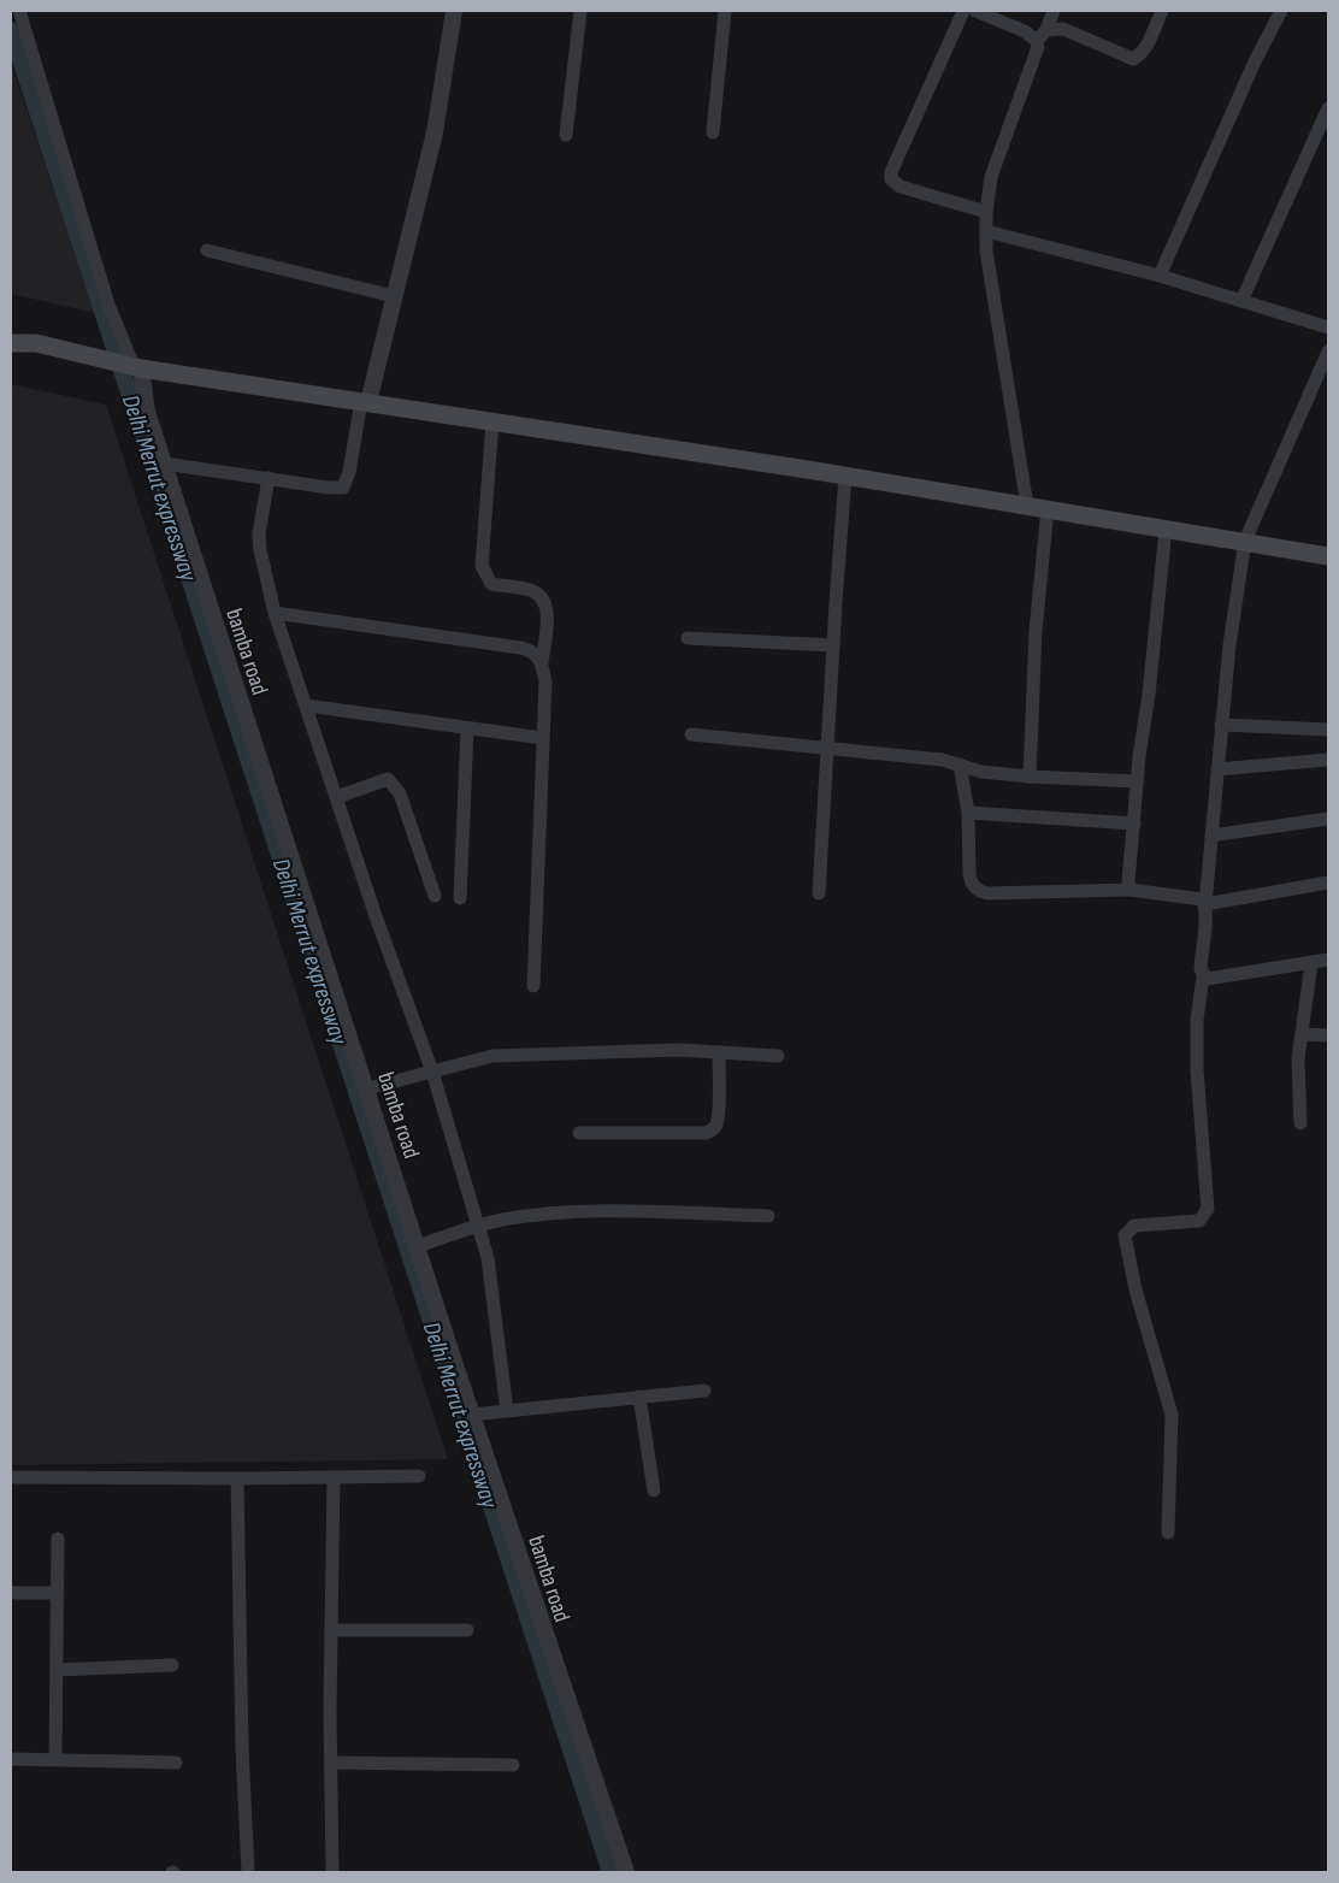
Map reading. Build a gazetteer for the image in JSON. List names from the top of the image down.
{
  "streets": {
    "street": ["bamba road"]
  },
  "water": ["Delhi Merrut expressway"]
}
